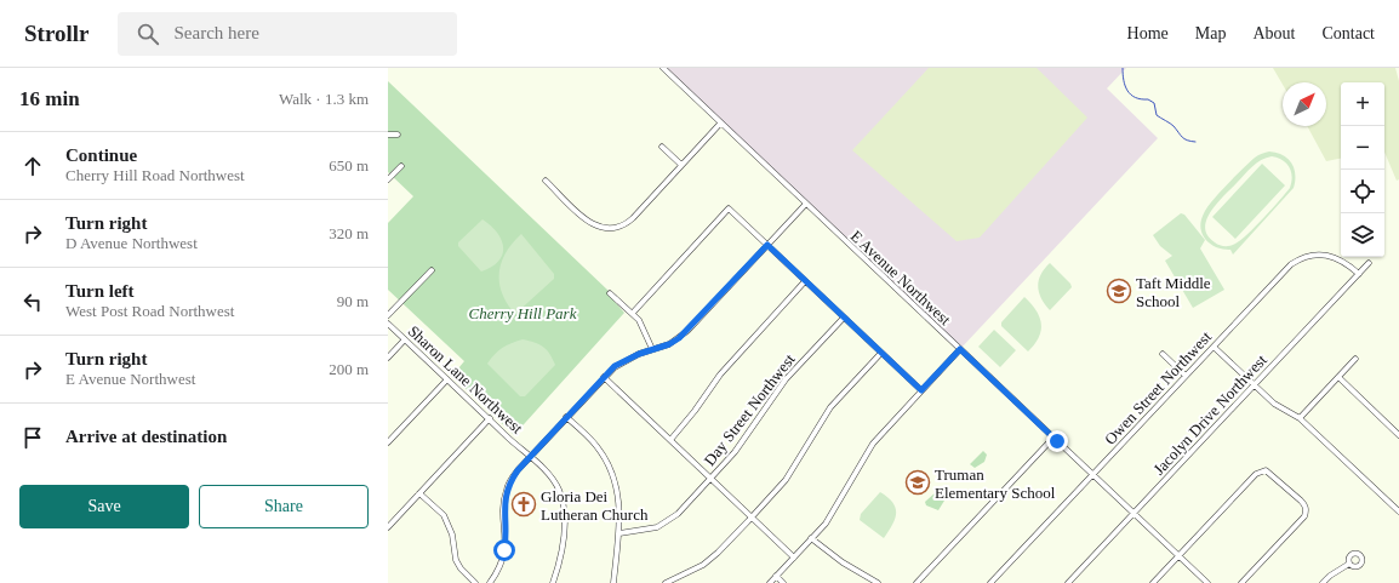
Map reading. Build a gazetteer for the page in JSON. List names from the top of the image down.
{
  "streets": {
    "street": [
      "E Avenue Northwest",
      "Sharon Lane Northwest",
      "Owen Street Northwest",
      "Day Street Northwest",
      "Jacolyn Drive Northwest"
    ]
  },
  "crossings": [
    ["E Avenue Northwest", "Owen Street Northwest"],
    ["E Avenue Northwest", "Jacolyn Drive Northwest"],
    ["Owen Street Northwest", "Jacolyn Drive Northwest"]
  ],
  "parks": ["Cherry Hill Park"],
  "places": {
    "school or university": ["Taft Middle School", "Truman Elementary School"],
    "church": ["Gloria Dei Lutheran Church"]
  },
  "north": "top right",
  "page": {
    "header": "Strollr",
    "search": "Search here",
    "nav": [
      "Home",
      "Map",
      "About",
      "Contact"
    ],
    "heading": ["16 min", "Walk · 1.3 km"],
    "map_buttons": ["+", "−"],
    "list": [
      ["Continue", "Cherry Hill Road Northwest", "650 m"],
      ["Turn right", "D Avenue Northwest", "320 m"],
      ["Turn left", "West Post Road Northwest", "90 m"],
      ["Turn right", "E Avenue Northwest", "200 m"],
      "Arrive at destination"
    ],
    "buttons": ["Save", "Share"]
  }
}
